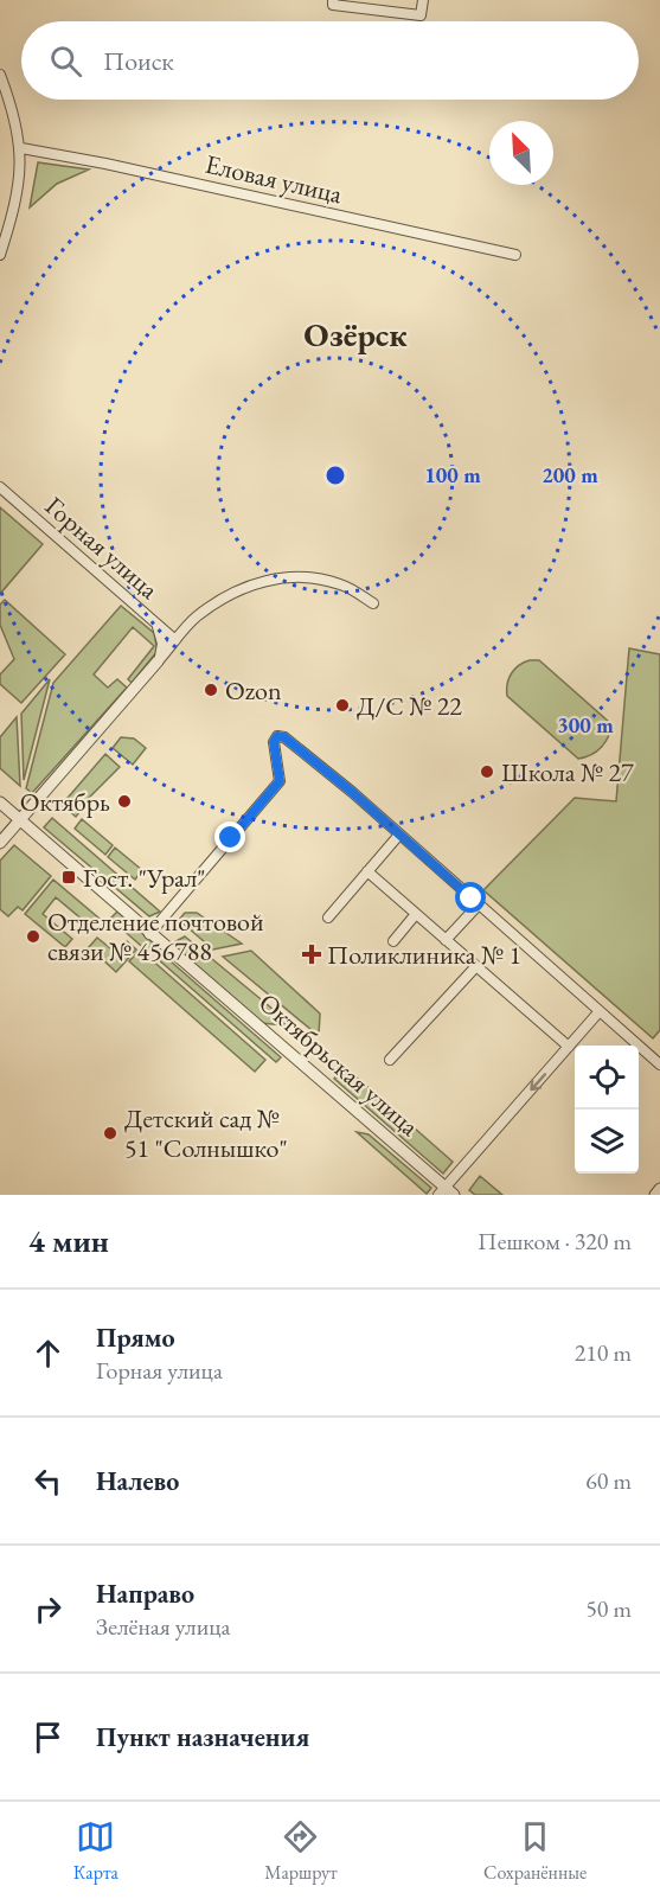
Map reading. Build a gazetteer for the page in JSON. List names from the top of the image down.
{
  "streets": {
    "street": ["Еловая улица", "Горная улица", "Октябрьская улица"]
  },
  "districts": ["Озёрск"],
  "places": {
    "other": [
      "Ozon",
      "Д/С № 22",
      "Школа № 27",
      "Октябрь",
      "Отделение почтовой связи № 456788",
      "Детский сад № 51 \"Солнышко\""
    ],
    "transit": ["Гост. \"Урал\""],
    "health": ["Поликлиника № 1"]
  },
  "north": "top left",
  "page": {
    "search": "Поиск",
    "heading": ["4 мин", "Пешком · 320 m"],
    "list": [
      ["Прямо", "Горная улица", "210 m"],
      ["Налево", "60 m"],
      ["Направо", "Зелёная улица", "50 m"],
      "Пункт назначения"
    ],
    "nav": ["Карта", "Маршрут", "Сохранённые"]
  },
  "rings": ["100 m", "200 m", "300 m"]
}
